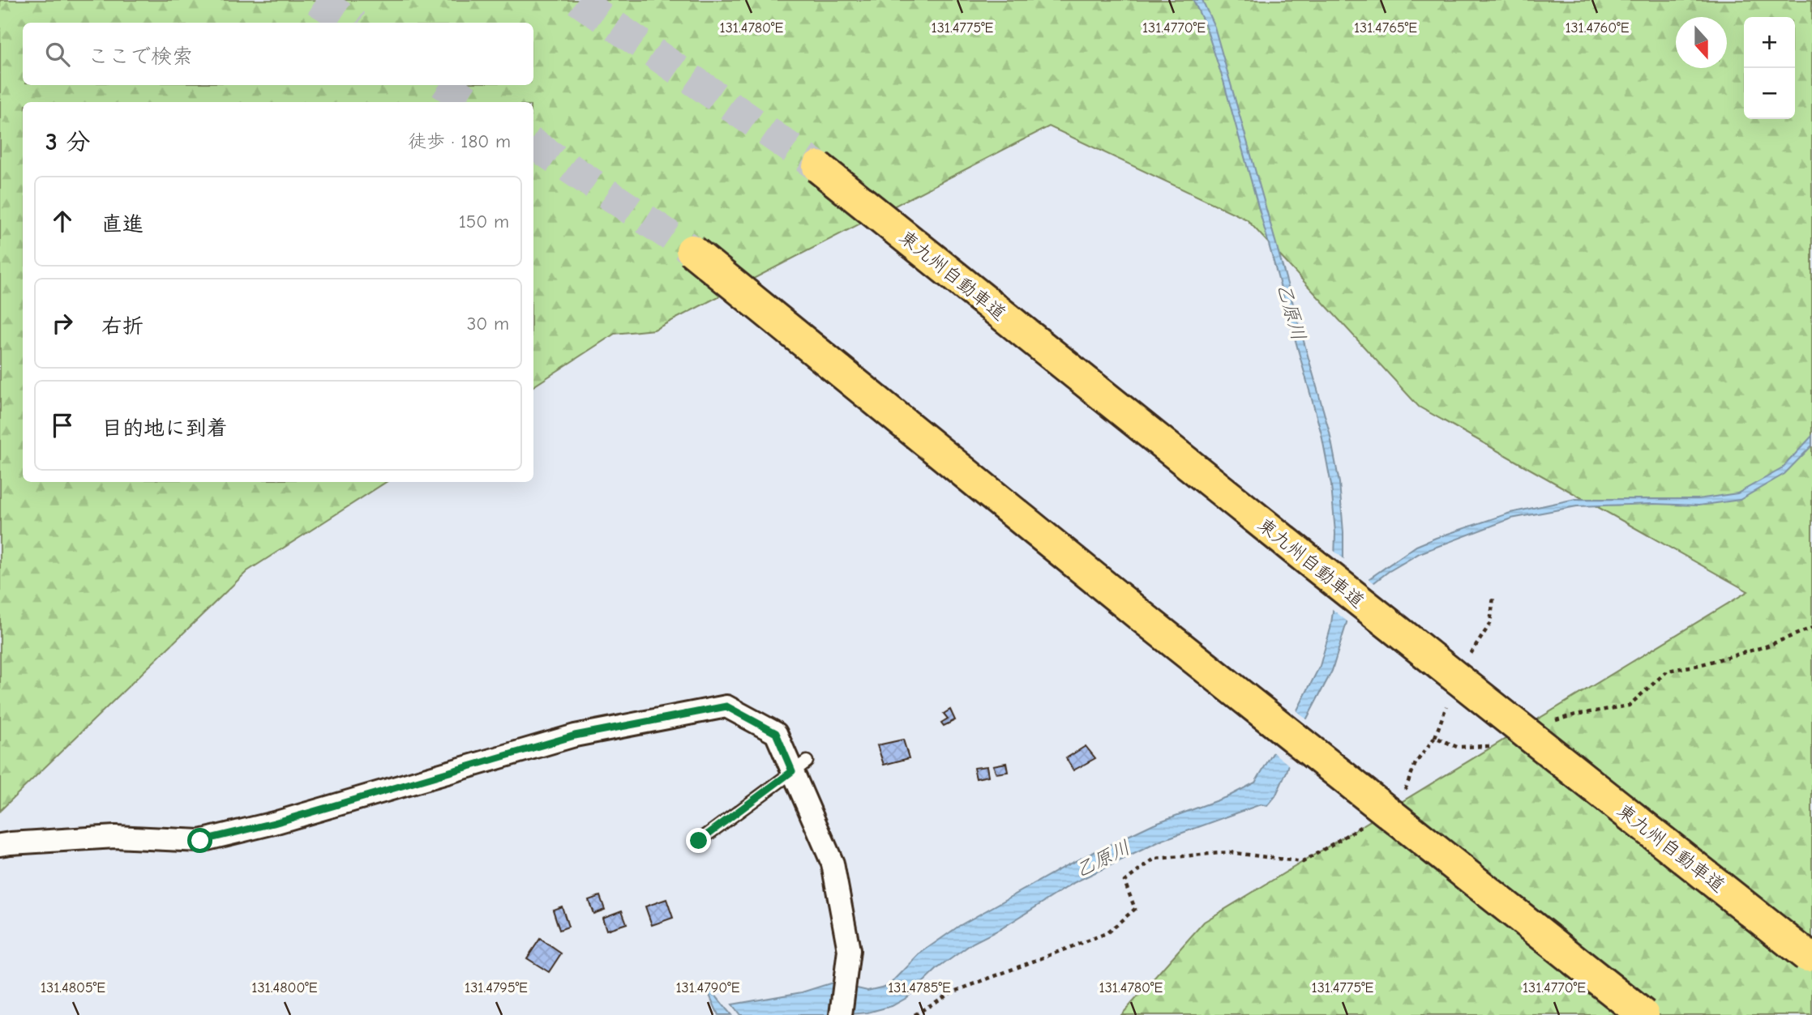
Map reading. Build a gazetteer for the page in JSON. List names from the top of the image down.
{
  "streets": {
    "highway": ["東九州自動車道"]
  },
  "water": ["乙原川"],
  "north": "bottom",
  "page": {
    "map_buttons": ["+", "−"],
    "search": "ここで検索",
    "heading": ["3 分", "徒歩 · 180 m"],
    "list": [
      ["直進", "150 m"],
      ["右折", "30 m"],
      "目的地に到着"
    ]
  },
  "coordinates": [
    "131.4780°E",
    "131.4775°E",
    "131.4770°E",
    "131.4765°E",
    "131.4760°E",
    "131.4805°E",
    "131.4800°E",
    "131.4795°E",
    "131.4790°E",
    "131.4785°E"
  ]
}
